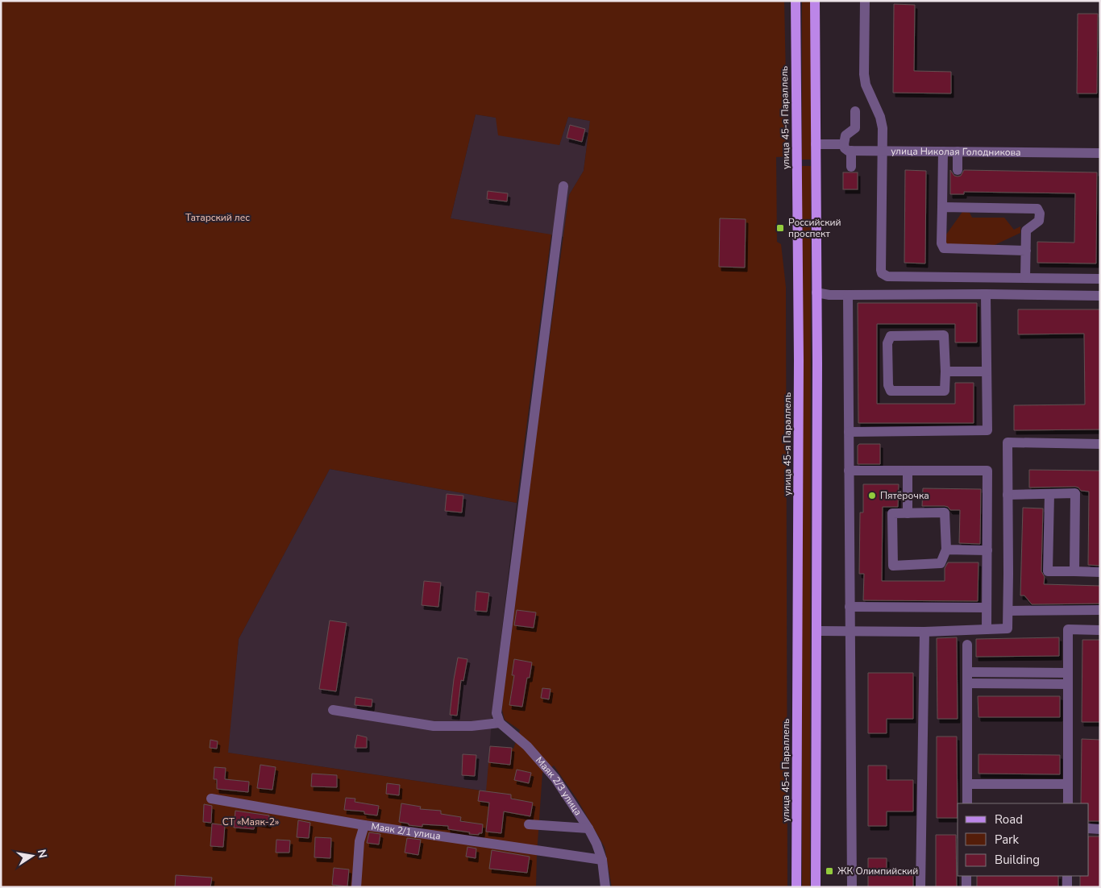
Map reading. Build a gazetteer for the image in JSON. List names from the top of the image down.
{
  "streets": {
    "main road": ["улица 45-я Параллель"],
    "street": ["улица Николая Голодникова", "Маяк 2/3 улица", "Маяк 2/1 улица"]
  },
  "crossings": [
    ["Маяк 2/3 улица", "Маяк 2/1 улица"]
  ],
  "parks": ["Татарский лес", "СТ «Маяк-2»"],
  "places": {
    "transit": ["Российский проспект", "ЖК Олимпийский"],
    "other": ["Пятёрочка"]
  },
  "legend": ["Road", "Park", "Building"],
  "north": "right"
}
